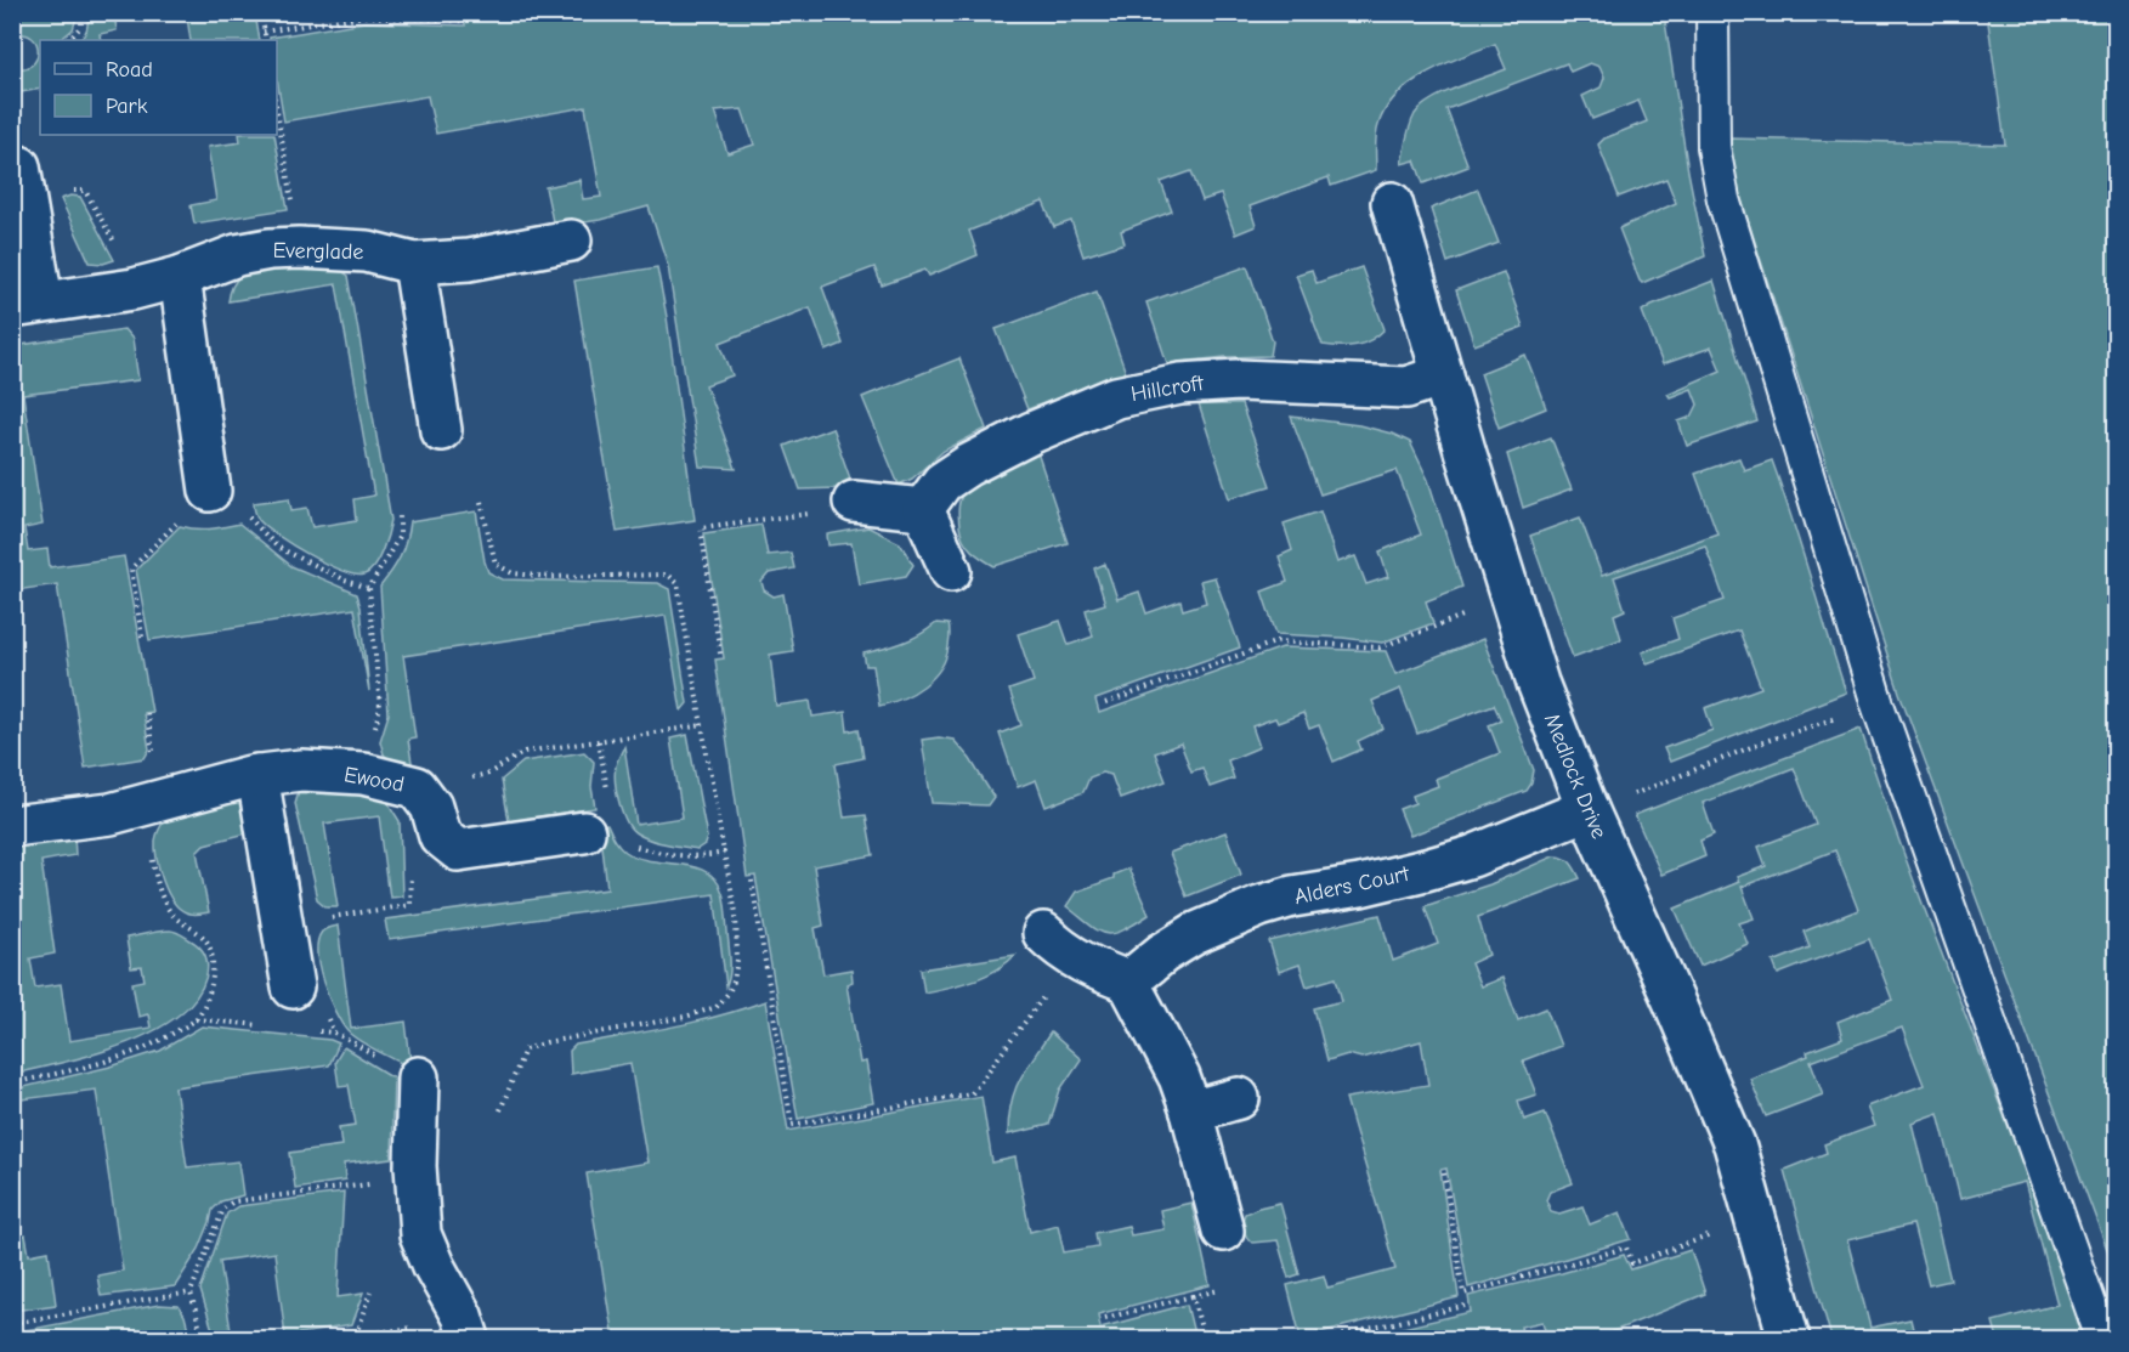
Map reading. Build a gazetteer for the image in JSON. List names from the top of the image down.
{
  "streets": {
    "street": [
      "Everglade",
      "Hillcroft",
      "Medlock Drive",
      "Ewood",
      "Alders Court"
    ]
  },
  "crossings": [
    ["Hillcroft", "Medlock Drive"],
    ["Medlock Drive", "Alders Court"]
  ],
  "legend": ["Road", "Park"]
}
